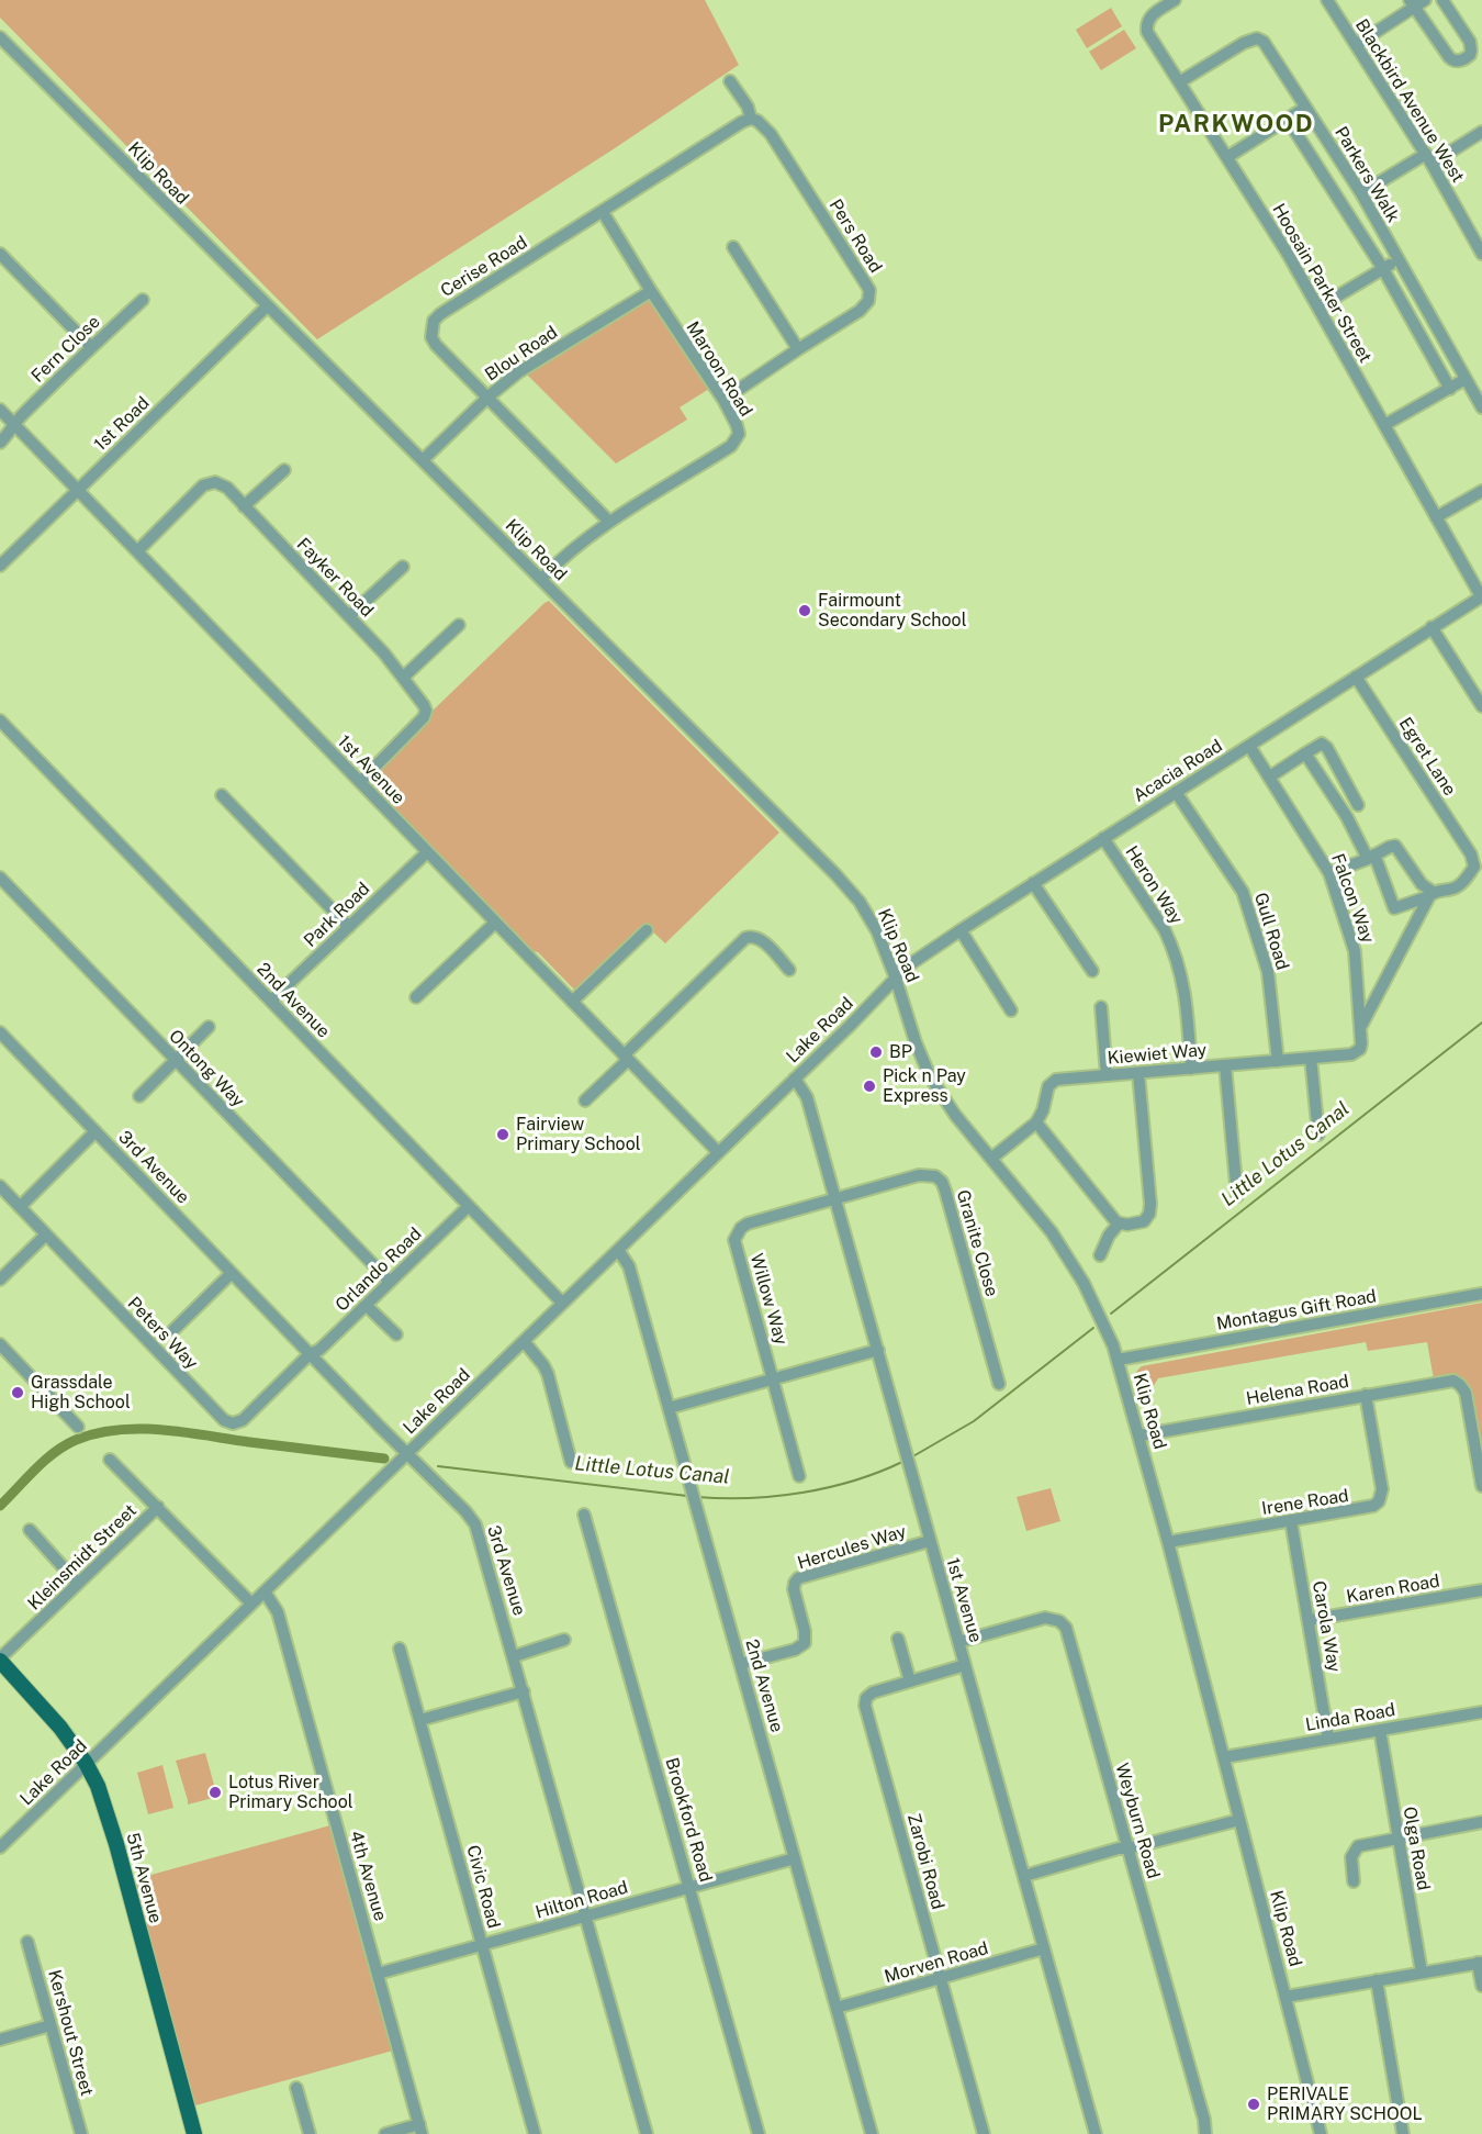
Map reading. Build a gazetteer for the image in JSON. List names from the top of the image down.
{
  "streets": {
    "main road": ["5th Avenue"],
    "street": [
      "Blackbird Avenue West",
      "Klip Road",
      "Parkers Walk",
      "Pers Road",
      "Cerise Road",
      "Hoosain Parker Street",
      "Fern Close",
      "Blou Road",
      "Maroon Road",
      "1st Road",
      "Fayker Road",
      "Egret Lane",
      "1st Avenue",
      "Acacia Road",
      "Heron Way",
      "Falcon Way",
      "Park Road",
      "Gull Road",
      "2nd Avenue",
      "Lake Road",
      "Kiewiet Way",
      "Ontong Way",
      "3rd Avenue",
      "Granite Close",
      "Orlando Road",
      "Willow Way",
      "Montagus Gift Road",
      "Peters Way",
      "Helena Road",
      "Irene Road",
      "Hercules Way",
      "Kleinsmidt Street",
      "Karen Road",
      "Carola Way",
      "Linda Road",
      "Brookford Road",
      "Weyburn Road",
      "Olga Road",
      "Zarobi Road",
      "4th Avenue",
      "Civic Road",
      "Hilton Road",
      "Morven Road",
      "Kershout Street"
    ]
  },
  "crossings": [
    ["Klip Road", "Blou Road"],
    ["Klip Road", "Maroon Road"],
    ["Klip Road", "1st Road"],
    ["Klip Road", "Acacia Road"],
    ["Klip Road", "Lake Road"],
    ["Klip Road", "Montagus Gift Road"],
    ["Klip Road", "Helena Road"],
    ["Klip Road", "Irene Road"],
    ["Klip Road", "Linda Road"],
    ["Parkers Walk", "Hoosain Parker Street"],
    ["Pers Road", "Cerise Road"],
    ["Pers Road", "Maroon Road"],
    ["Cerise Road", "Blou Road"],
    ["Cerise Road", "Maroon Road"],
    ["Hoosain Parker Street", "Acacia Road"],
    ["Fern Close", "1st Avenue"],
    ["Blou Road", "Maroon Road"],
    ["1st Road", "1st Avenue"],
    ["Fayker Road", "1st Avenue"],
    ["Egret Lane", "Acacia Road"],
    ["1st Avenue", "Park Road"],
    ["1st Avenue", "Lake Road"],
    ["1st Avenue", "Granite Close"],
    ["1st Avenue", "Willow Way"],
    ["1st Avenue", "Hercules Way"],
    ["1st Avenue", "Weyburn Road"],
    ["1st Avenue", "Zarobi Road"],
    ["1st Avenue", "Morven Road"],
    ["Acacia Road", "Heron Way"],
    ["Acacia Road", "Falcon Way"],
    ["Acacia Road", "Gull Road"],
    ["Acacia Road", "Lake Road"],
    ["Heron Way", "Kiewiet Way"],
    ["Falcon Way", "Kiewiet Way"],
    ["Park Road", "2nd Avenue"],
    ["Gull Road", "Kiewiet Way"],
    ["2nd Avenue", "Lake Road"],
    ["2nd Avenue", "Orlando Road"],
    ["2nd Avenue", "Hercules Way"],
    ["2nd Avenue", "Hilton Road"],
    ["2nd Avenue", "Morven Road"],
    ["Lake Road", "3rd Avenue"],
    ["Lake Road", "4th Avenue"],
    ["Lake Road", "5th Avenue"],
    ["Ontong Way", "Orlando Road"],
    ["3rd Avenue", "Orlando Road"],
    ["3rd Avenue", "Peters Way"],
    ["3rd Avenue", "Hilton Road"],
    ["Granite Close", "Willow Way"],
    ["Orlando Road", "Peters Way"],
    ["Helena Road", "Irene Road"],
    ["Irene Road", "Carola Way"],
    ["Kleinsmidt Street", "5th Avenue"],
    ["Karen Road", "Carola Way"],
    ["Carola Way", "Linda Road"],
    ["Linda Road", "Olga Road"],
    ["Brookford Road", "Hilton Road"],
    ["Zarobi Road", "Morven Road"],
    ["4th Avenue", "Hilton Road"],
    ["Civic Road", "Hilton Road"]
  ],
  "districts": ["PARKWOOD"],
  "water": ["Little Lotus Canal"],
  "places": [
    "Fairmount Secondary School",
    "BP",
    "Pick n Pay Express",
    "Fairview Primary School",
    "Grassdale High School",
    "Lotus River Primary School",
    "PERIVALE PRIMARY SCHOOL"
  ]
}
